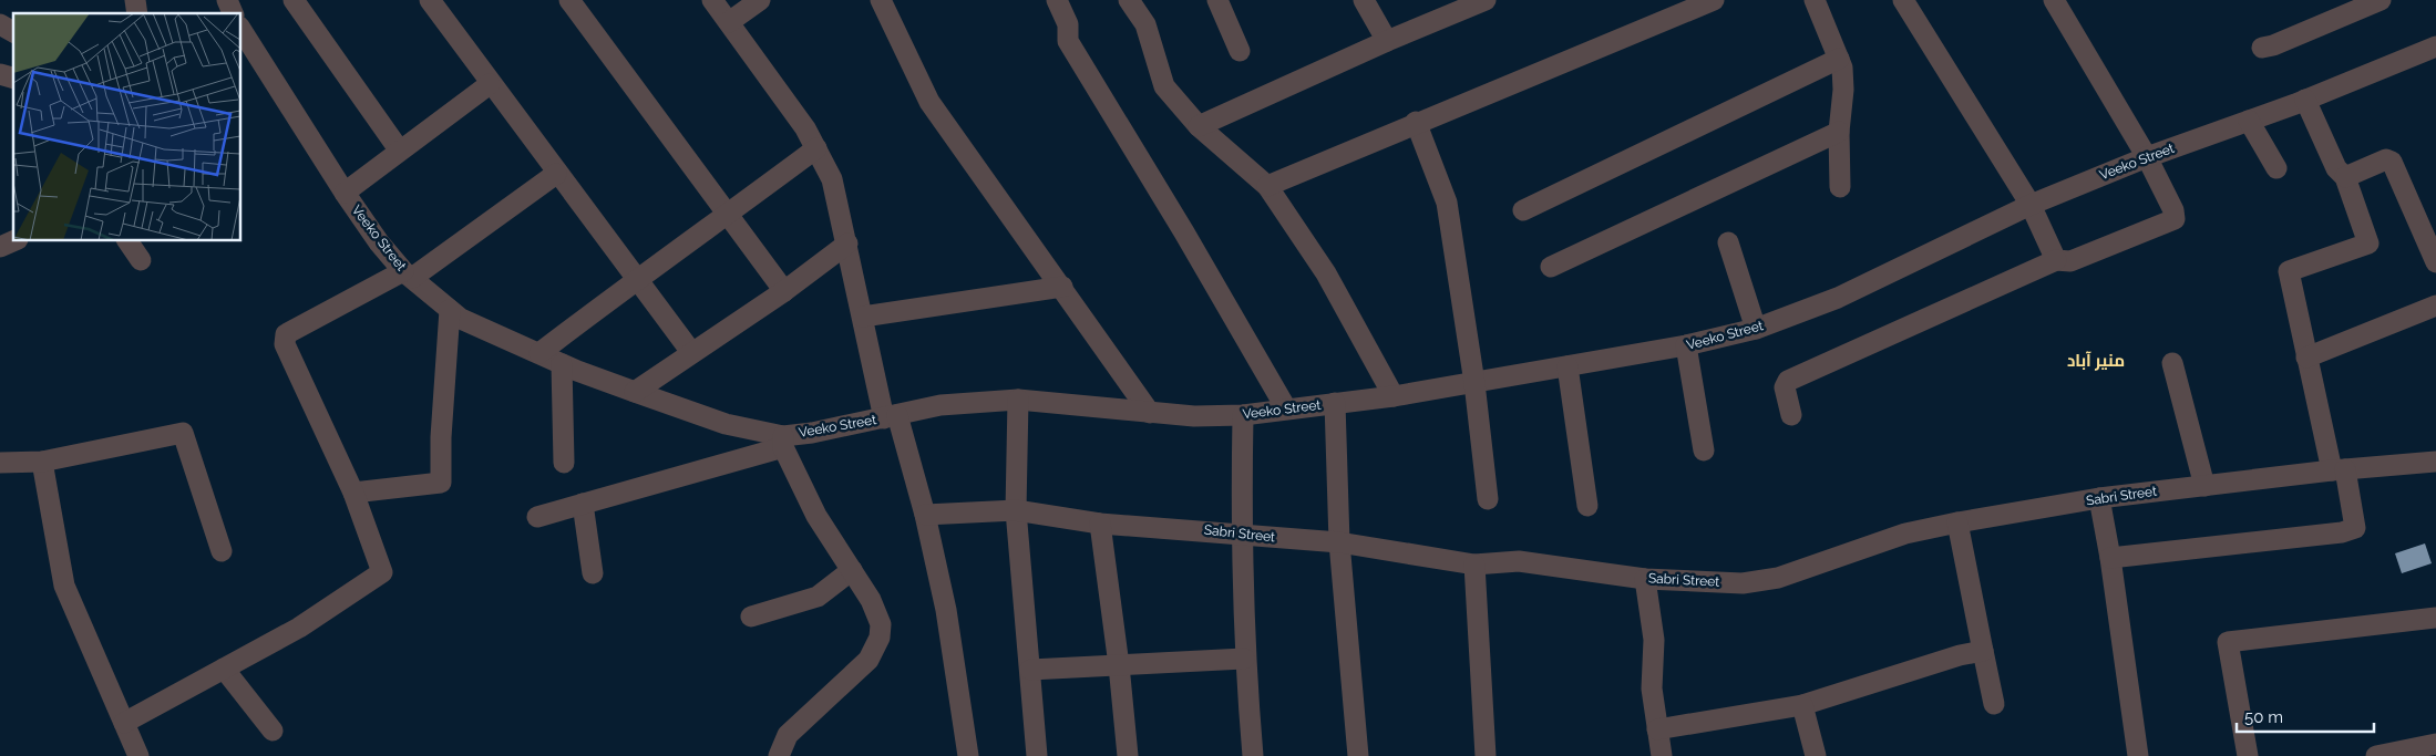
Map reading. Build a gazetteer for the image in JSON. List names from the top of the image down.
{
  "streets": {
    "street": ["Veeko Street", "Sabri Street"]
  },
  "districts": ["منیر آباد"],
  "scale_bar": "50 m"
}
